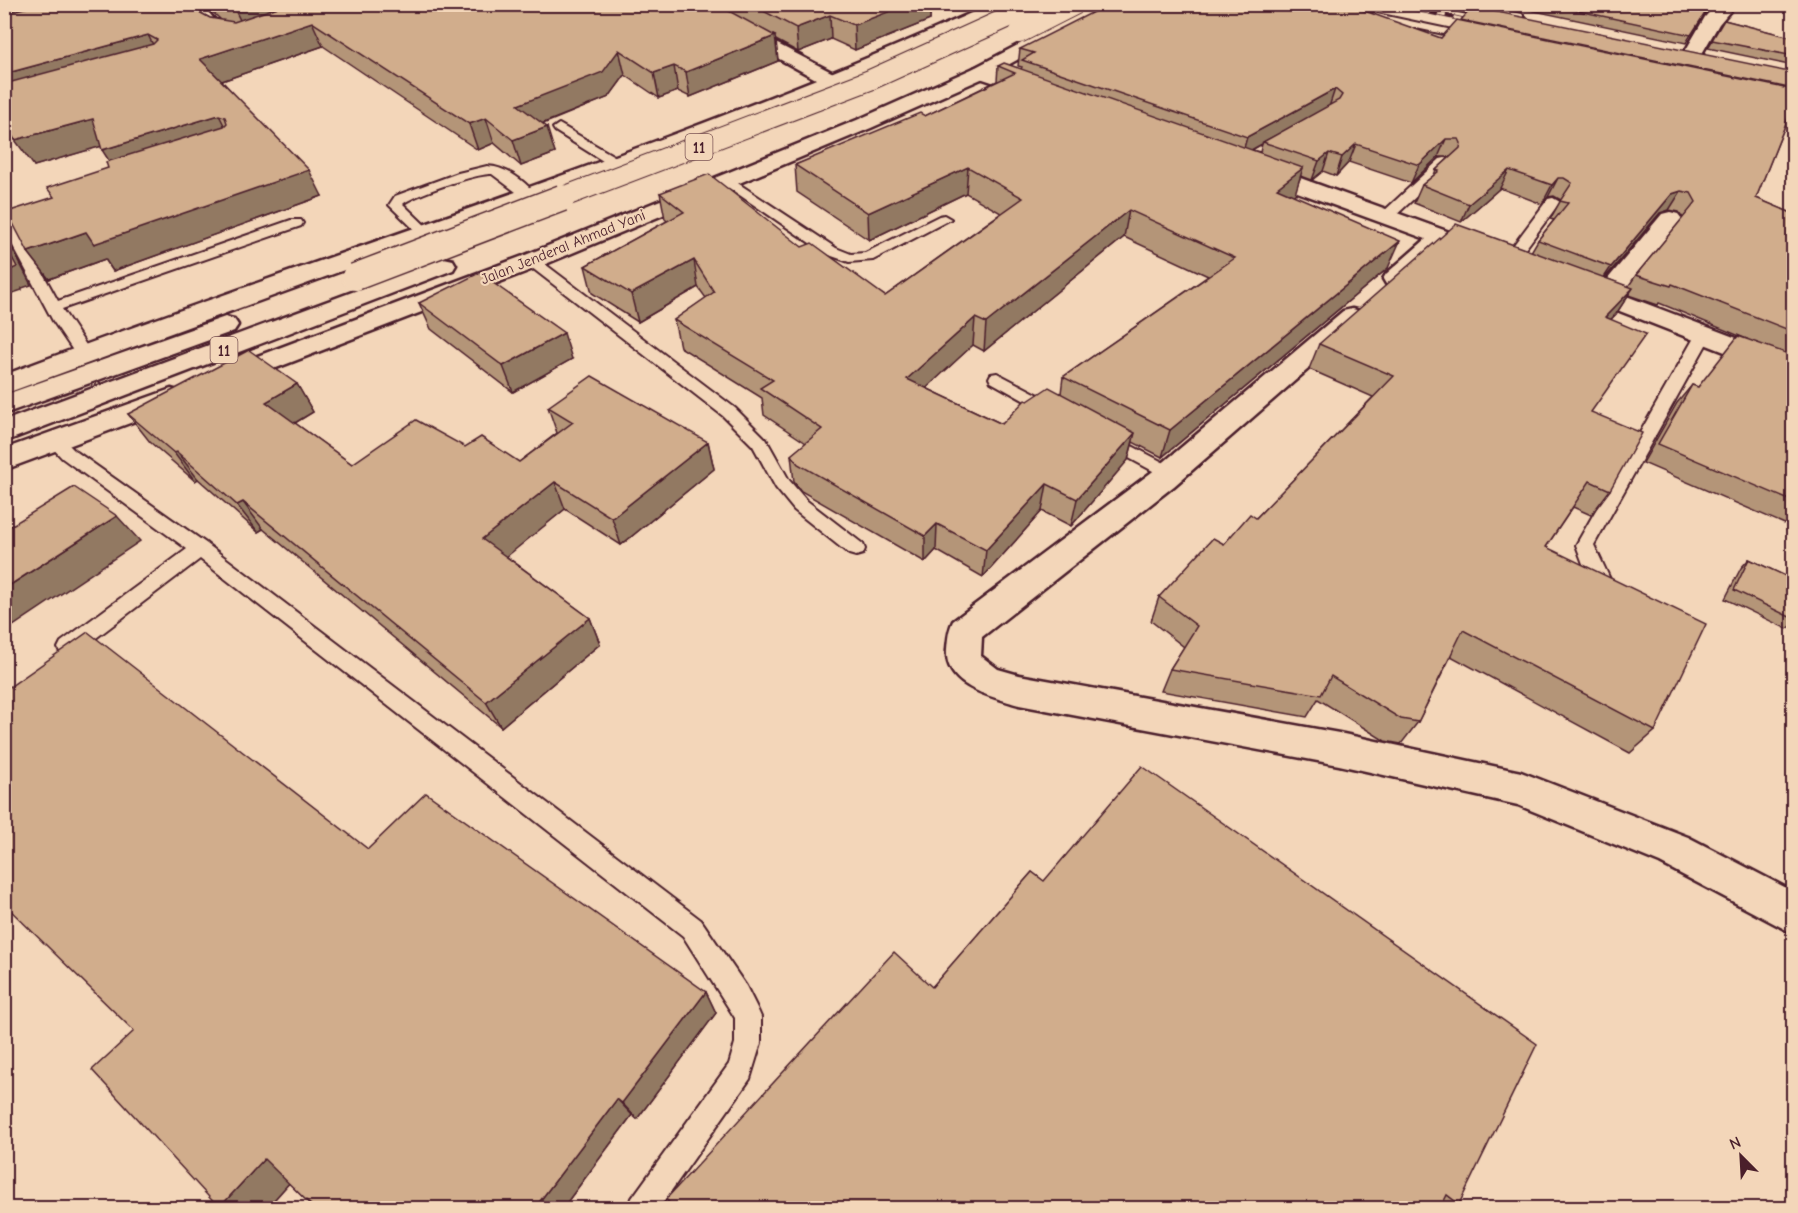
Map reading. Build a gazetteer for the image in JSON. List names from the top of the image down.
{
  "streets": {
    "main road": ["11", "Jalan Jenderal Ahmad Yani"]
  },
  "north": "top left"
}
